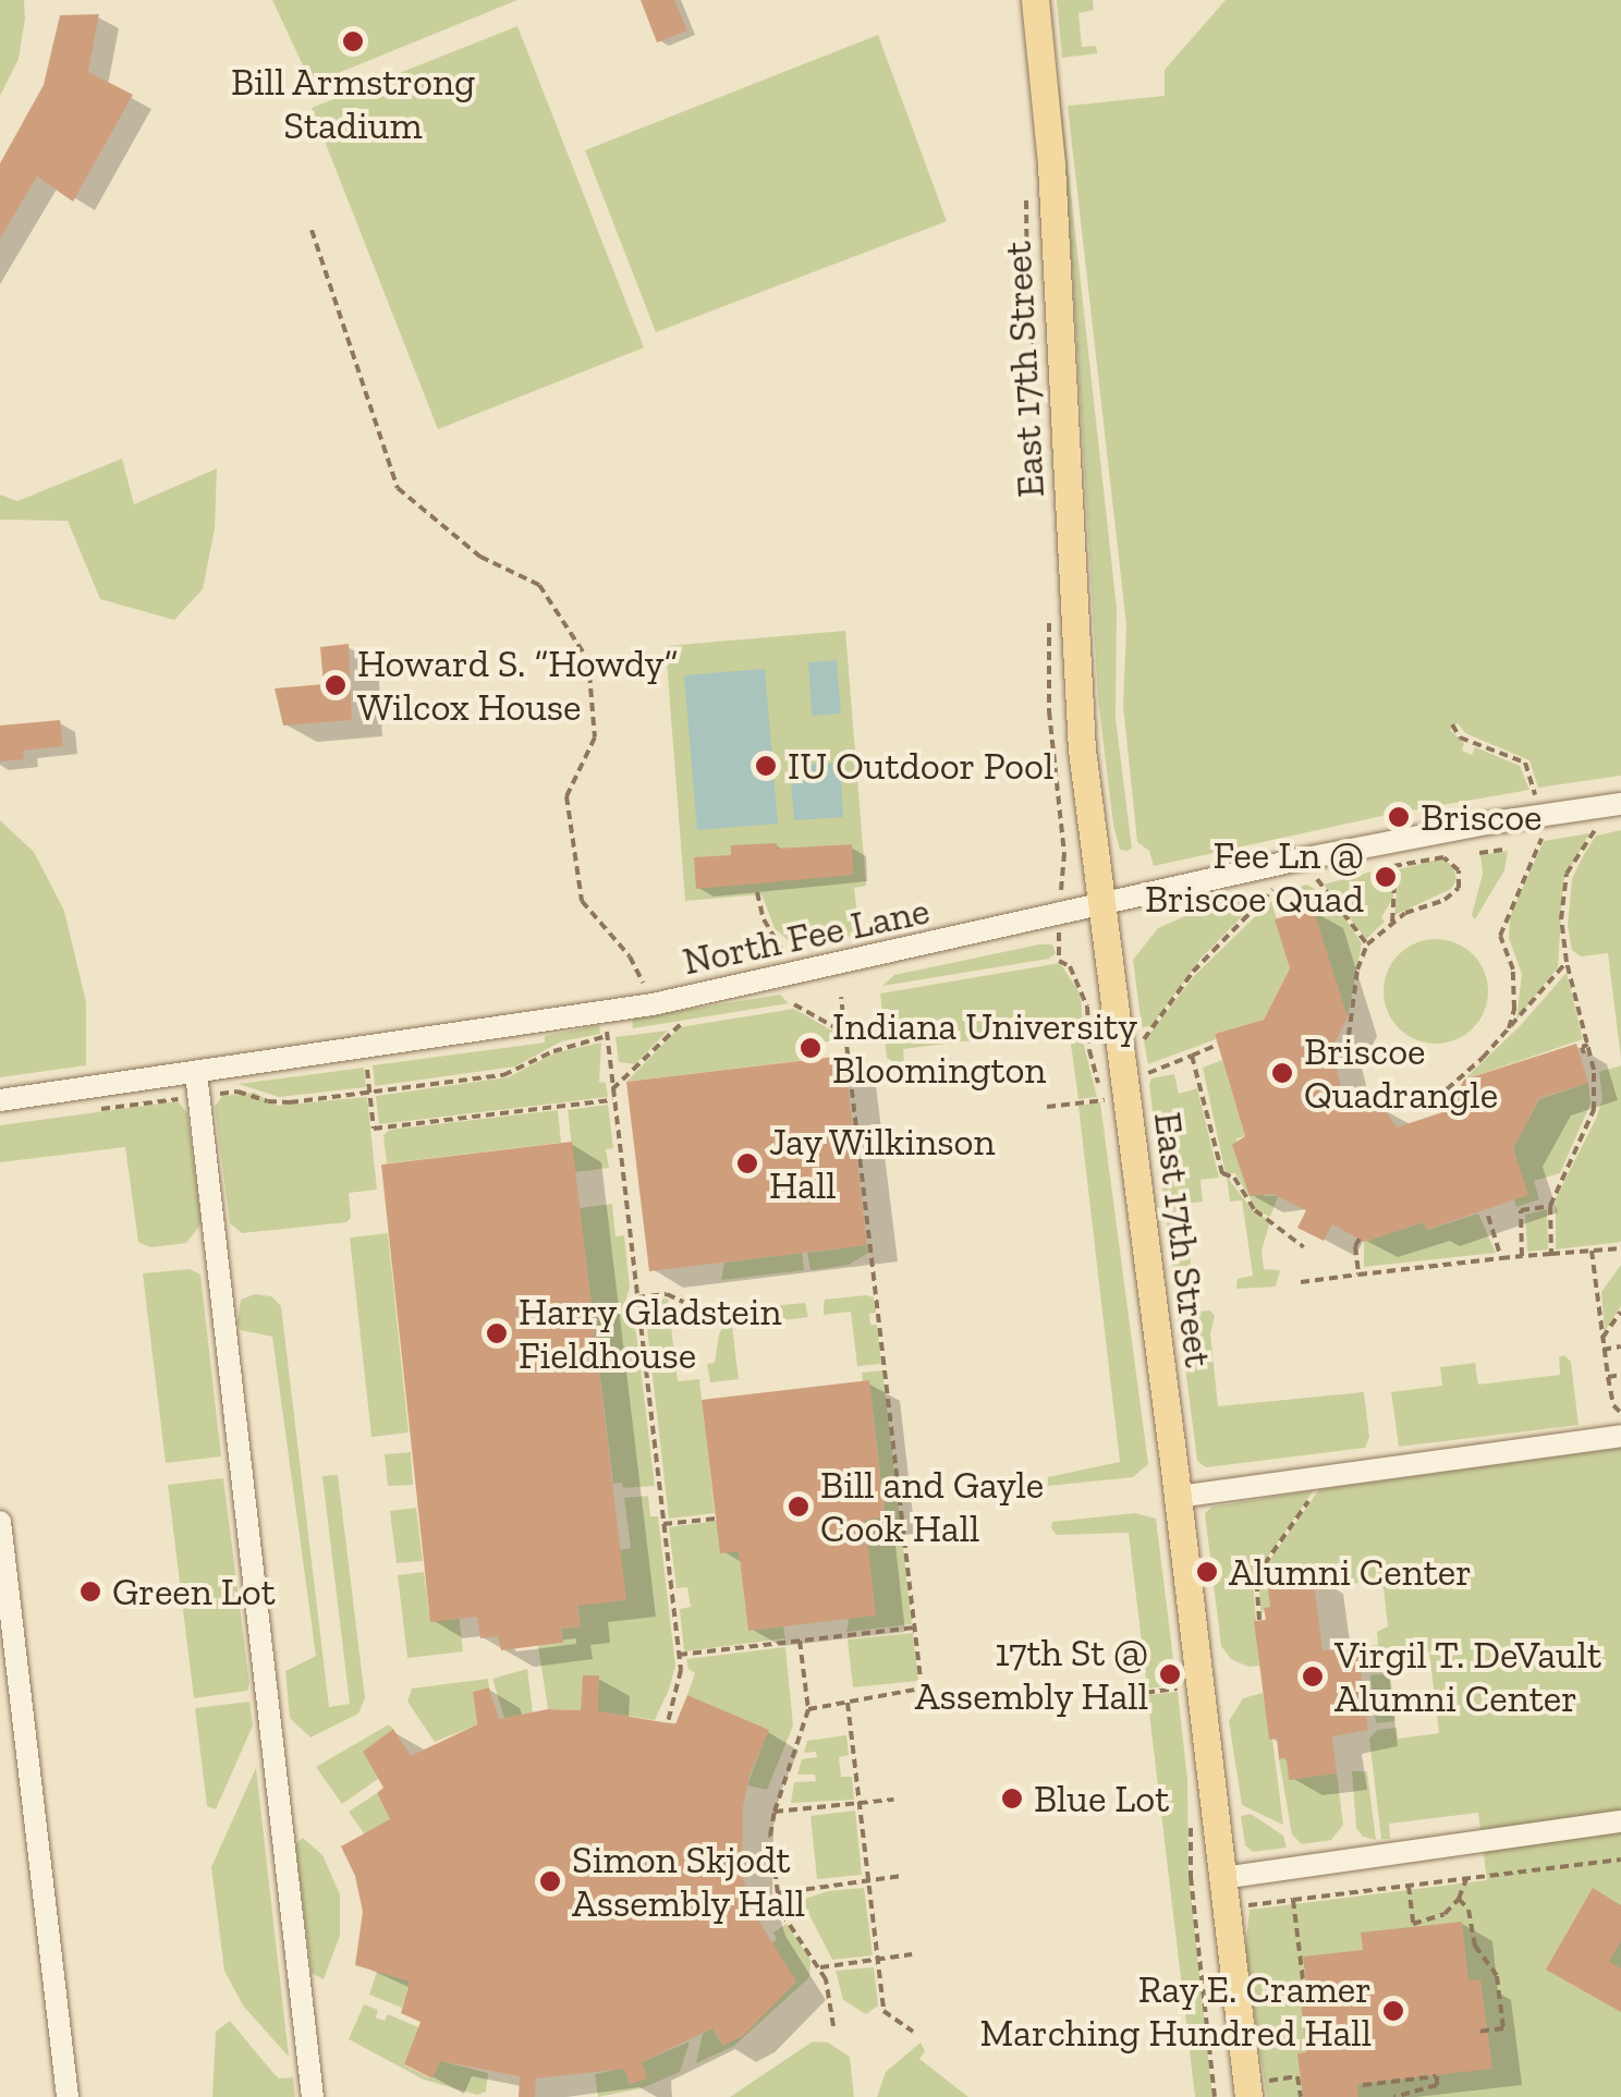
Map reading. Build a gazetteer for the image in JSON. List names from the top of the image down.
{
  "streets": {
    "main road": ["East 17th Street"],
    "street": ["North Fee Lane"]
  },
  "crossings": [
    ["East 17th Street", "North Fee Lane"]
  ],
  "places": [
    "Bill Armstrong Stadium",
    "Howard S. “Howdy” Wilcox House",
    "IU Outdoor Pool",
    "Briscoe",
    "Fee Ln @ Briscoe Quad",
    "Indiana University Bloomington",
    "Briscoe Quadrangle",
    "Jay Wilkinson Hall",
    "Harry Gladstein Fieldhouse",
    "Bill and Gayle Cook Hall",
    "Alumni Center",
    "Green Lot",
    "17th St @ Assembly Hall",
    "Virgil T. DeVault Alumni Center",
    "Blue Lot",
    "Simon Skjodt Assembly Hall",
    "Ray E. Cramer Marching Hundred Hall"
  ]
}
